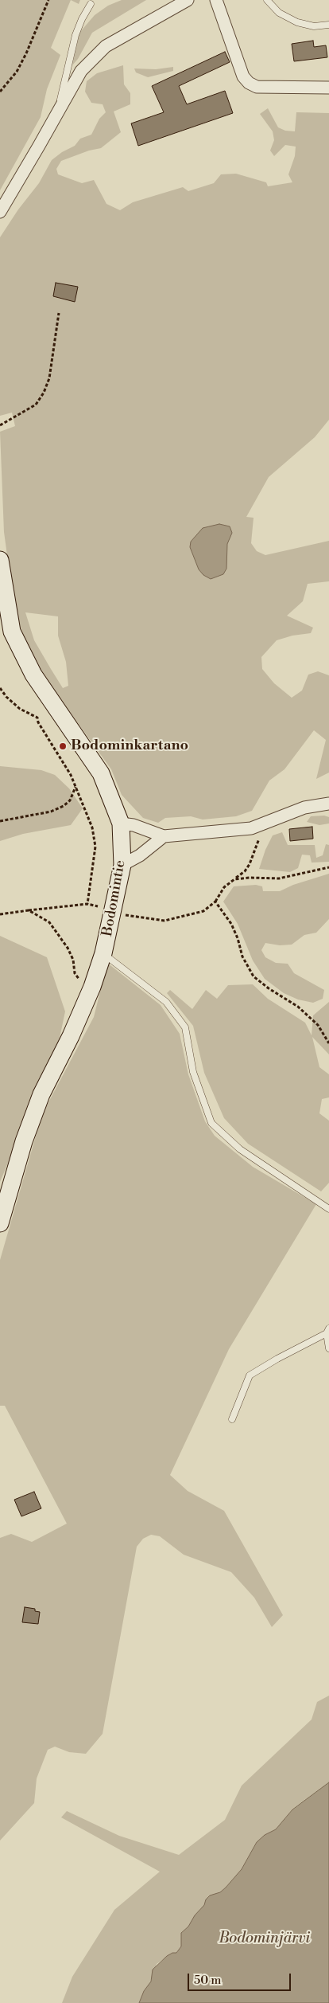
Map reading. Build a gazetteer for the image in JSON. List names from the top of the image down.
{
  "streets": {
    "street": ["Bodomintie"]
  },
  "water": ["Bodominjärvi"],
  "places": ["Bodominkartano"],
  "scale_bar": "50 m"
}
